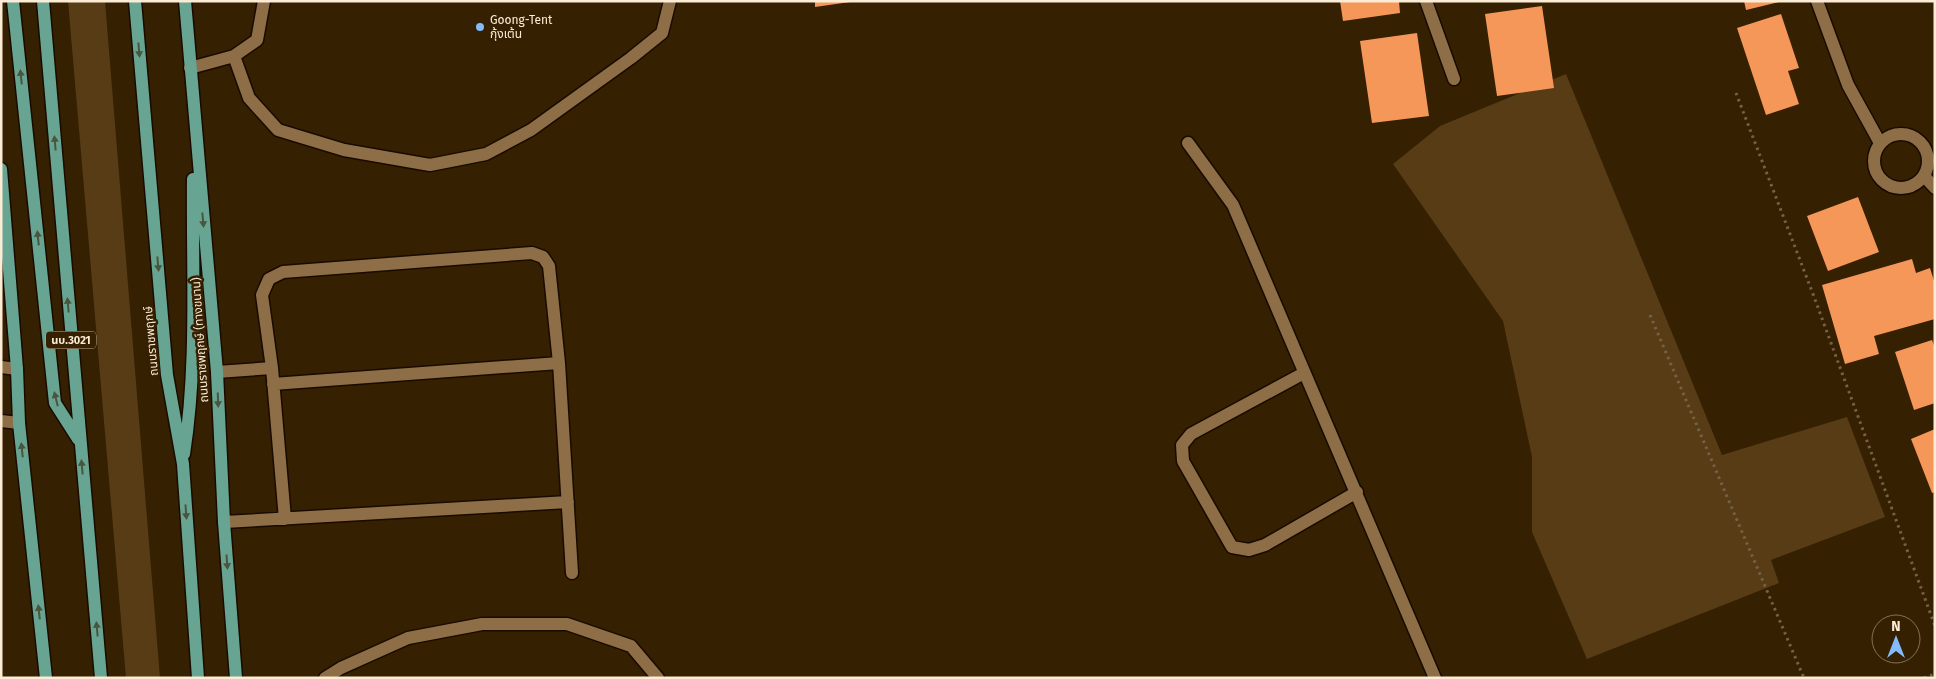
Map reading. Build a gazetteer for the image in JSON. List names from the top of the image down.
{
  "streets": {
    "main road": ["นบ.3021", "ถนนราชพฤกษ์ (ทางขนาน)", "ถนนราชพฤกษ์"]
  },
  "places": ["Goong-Tent กุ้งเต้น"],
  "north": "top"
}
